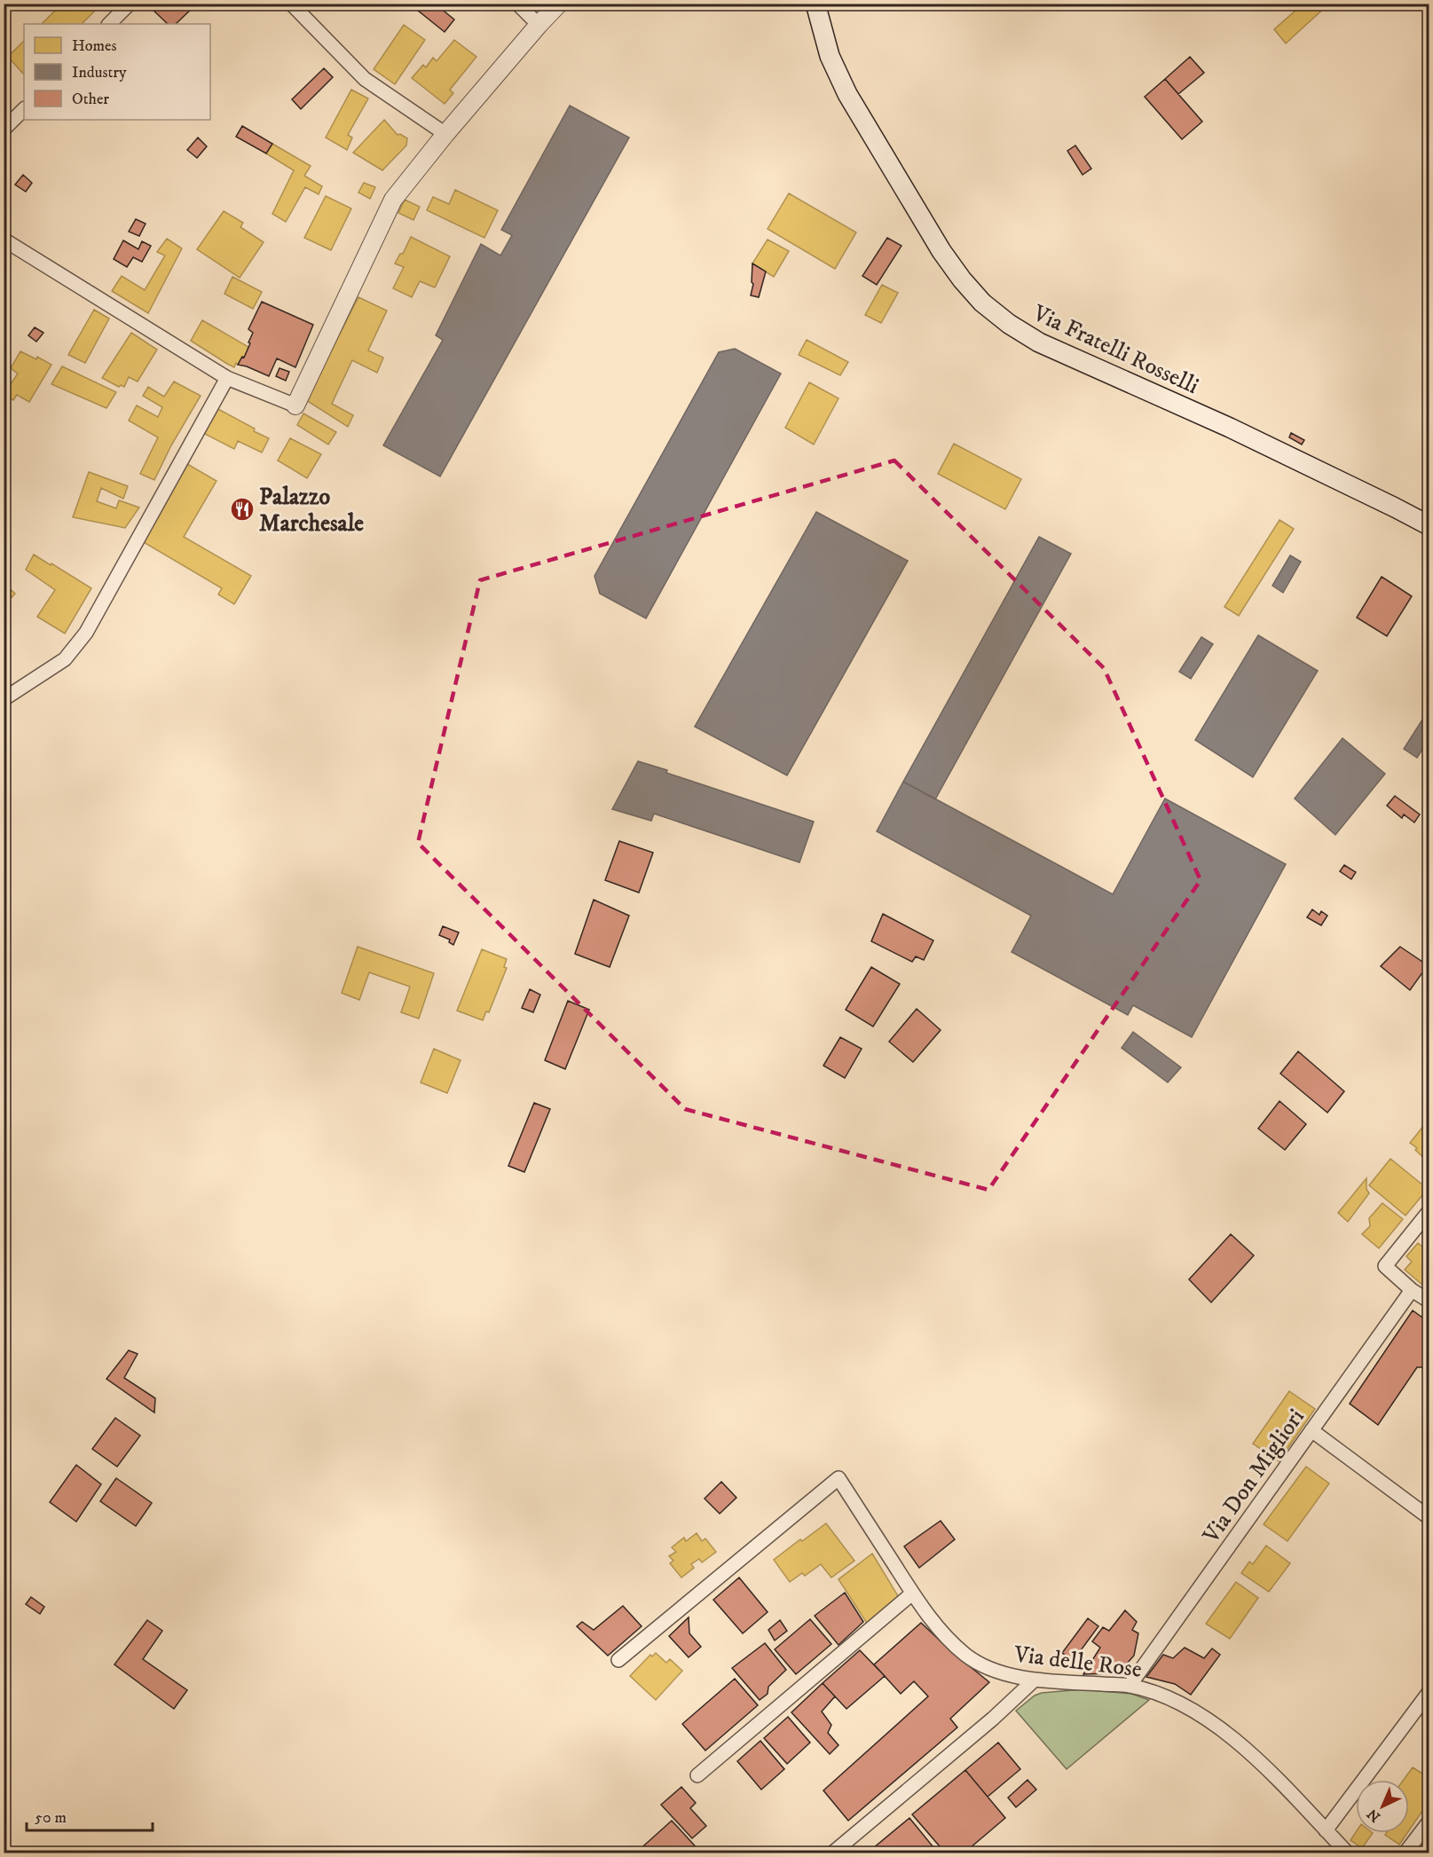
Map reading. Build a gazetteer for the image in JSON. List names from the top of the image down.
{
  "streets": {
    "main road": ["Via Fratelli Rosselli"],
    "street": ["Via Don Migliori", "Via delle Rose"]
  },
  "crossings": [
    ["Via Don Migliori", "Via delle Rose"]
  ],
  "places": {
    "restaurant": ["Palazzo Marchesale"]
  },
  "legend": ["Homes", "Industry", "Other"],
  "scale_bar": "50 m",
  "north": "bottom left"
}
